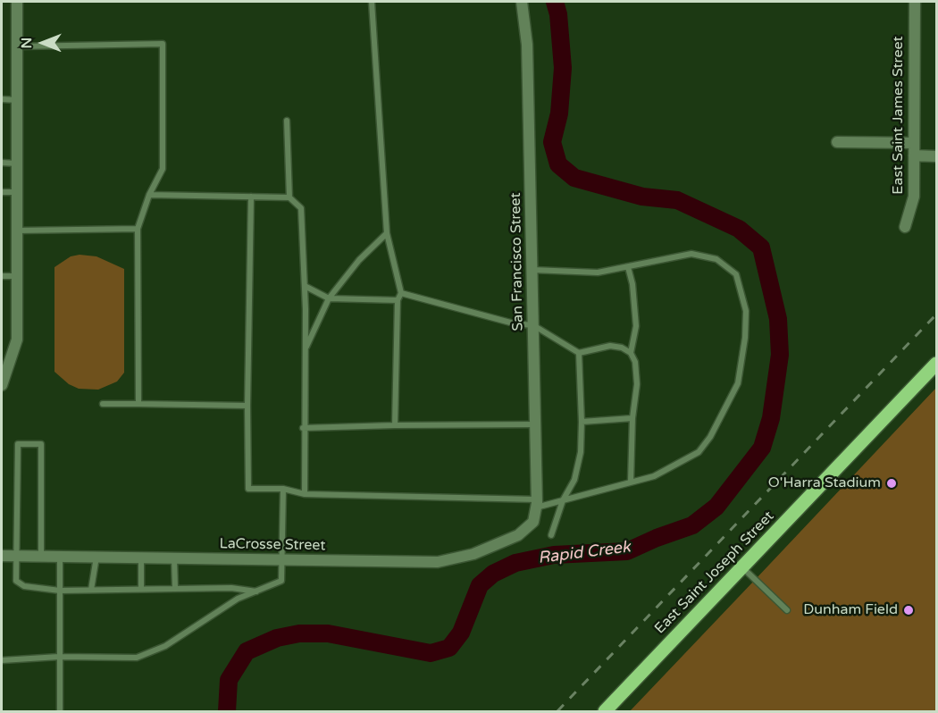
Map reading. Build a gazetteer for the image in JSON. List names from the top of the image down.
{
  "streets": {
    "main road": ["East Saint Joseph Street"],
    "street": ["East Saint James Street", "San Francisco Street", "LaCrosse Street"]
  },
  "crossings": [
    ["San Francisco Street", "LaCrosse Street"]
  ],
  "water": ["Rapid Creek"],
  "places": ["O'Harra Stadium", "Dunham Field"],
  "north": "left"
}
